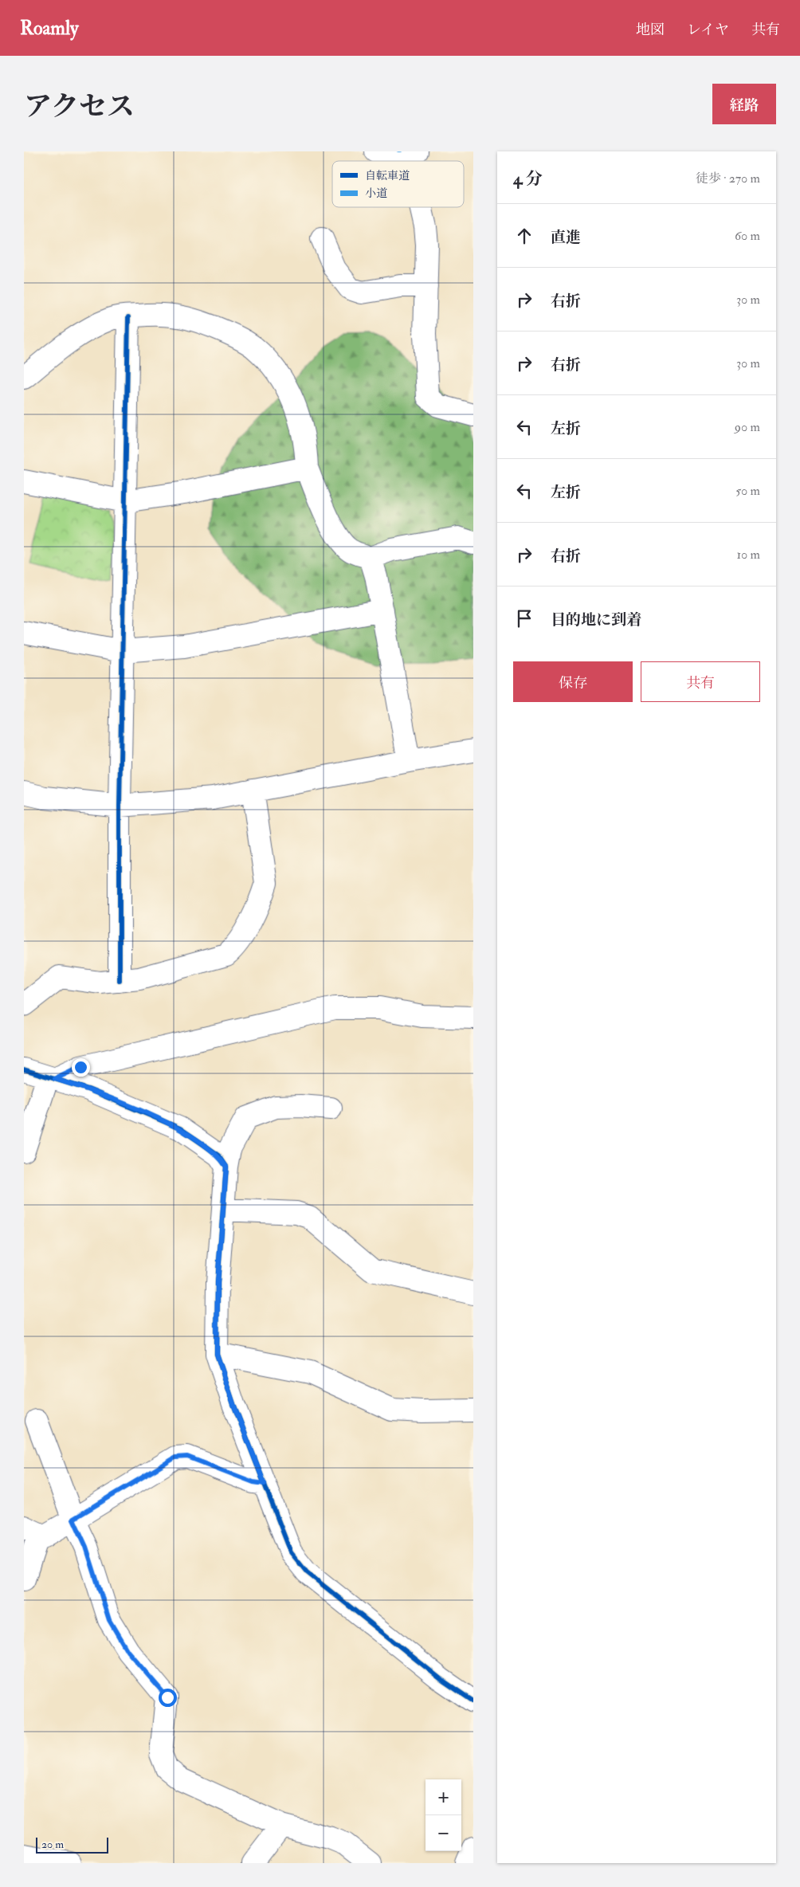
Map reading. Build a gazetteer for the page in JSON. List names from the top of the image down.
{
  "legend": ["自転車道", "小道"],
  "scale_bar": "20 m",
  "page": {
    "header": "Roamly",
    "nav": ["地図", "レイヤ", "共有"],
    "title": "アクセス",
    "buttons": [
      "経路",
      ["保存", "共有"]
    ],
    "heading": ["4 分", "徒歩 · 270 m"],
    "list": [
      ["直進", "60 m"],
      ["右折", "30 m"],
      ["右折", "30 m"],
      ["左折", "90 m"],
      ["左折", "50 m"],
      ["右折", "10 m"],
      "目的地に到着"
    ],
    "map_buttons": ["+", "−"],
    "scale": "20 m"
  }
}
